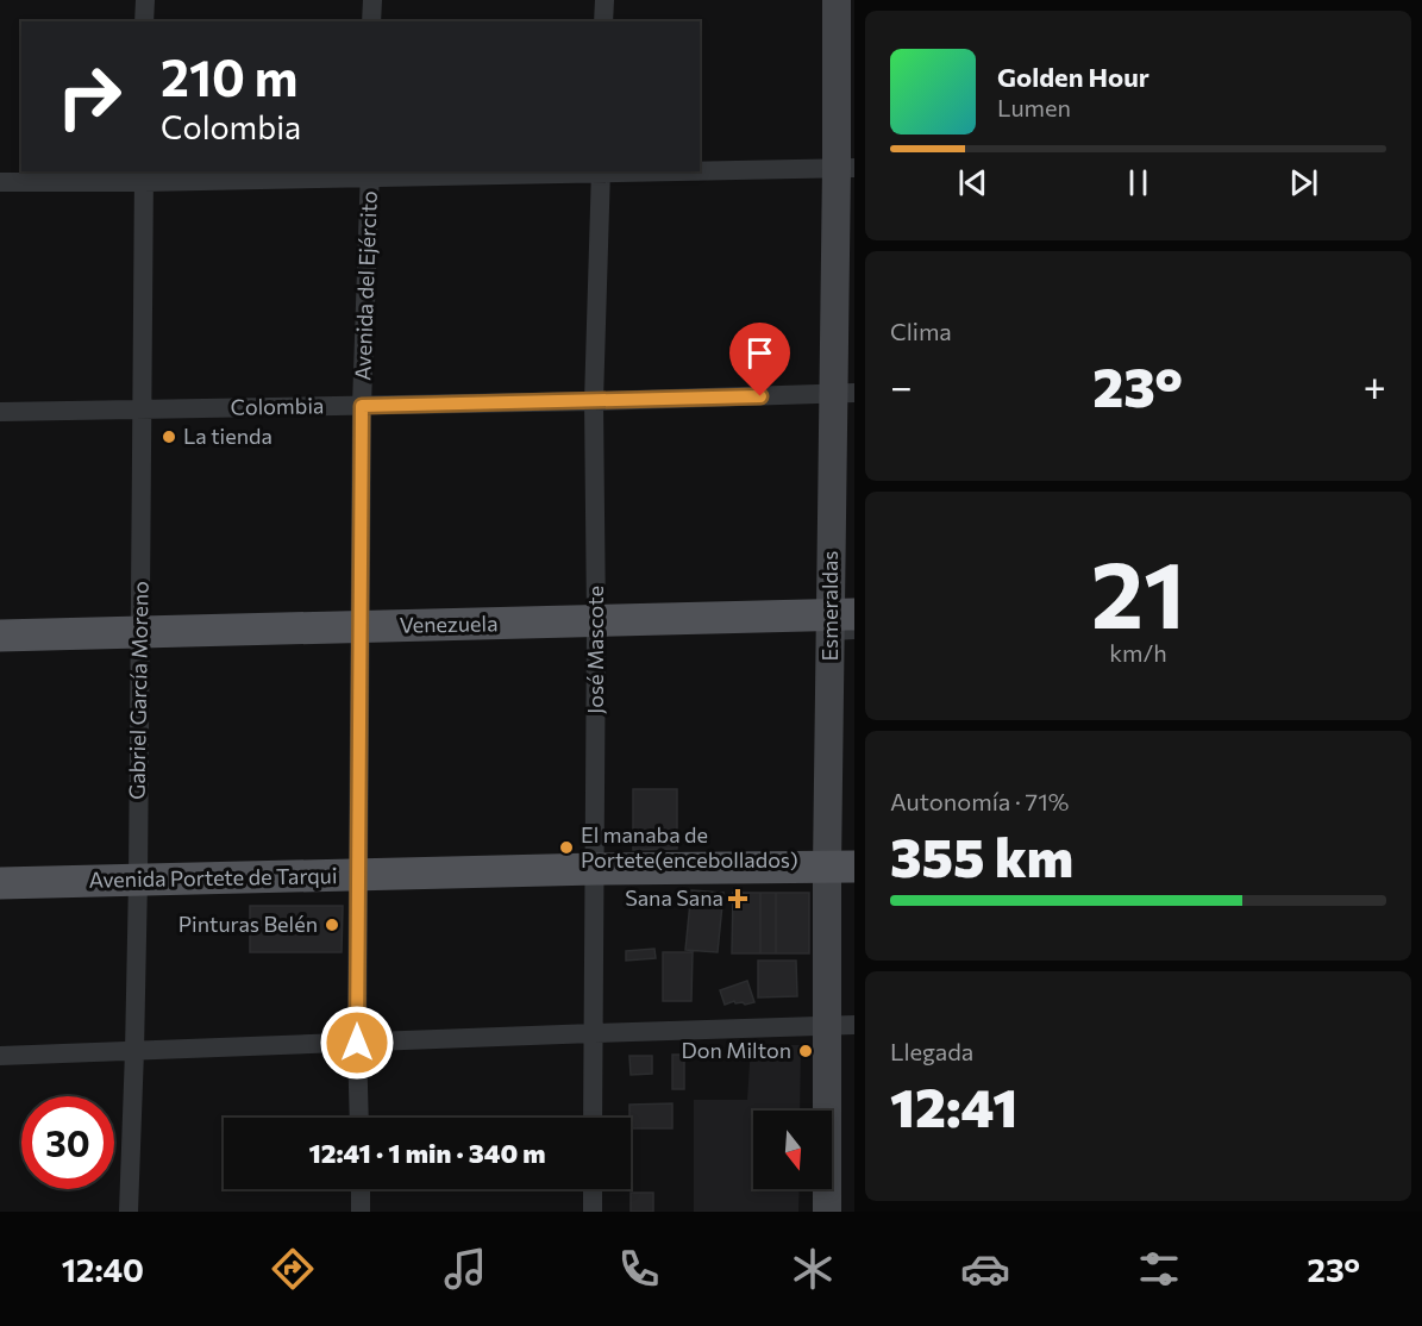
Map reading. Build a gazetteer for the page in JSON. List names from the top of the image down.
{
  "streets": {
    "main road": ["Esmeraldas", "Venezuela", "Avenida Portete de Tarqui"],
    "street": [
      "Avenida del Ejército",
      "Colombia",
      "José Mascote",
      "Gabriel García Moreno"
    ]
  },
  "crossings": [
    ["Avenida del Ejército", "Colombia"],
    ["Avenida del Ejército", "Venezuela"],
    ["Avenida del Ejército", "Avenida Portete de Tarqui"],
    ["Colombia", "Esmeraldas"],
    ["Colombia", "José Mascote"],
    ["Colombia", "Gabriel García Moreno"],
    ["Esmeraldas", "Venezuela"],
    ["Esmeraldas", "Avenida Portete de Tarqui"],
    ["Venezuela", "José Mascote"],
    ["Venezuela", "Gabriel García Moreno"],
    ["José Mascote", "Avenida Portete de Tarqui"],
    ["Gabriel García Moreno", "Avenida Portete de Tarqui"]
  ],
  "places": {
    "other": [
      "La tienda",
      "El manaba de Portete(encebollados)",
      "Pinturas Belén",
      "Don Milton"
    ],
    "health": ["Sana Sana"]
  },
  "north": "bottom",
  "page": {
    "turn": ["210 m", "Colombia"],
    "song": ["Golden Hour", "Lumen"],
    "tile": [
      "Clima",
      ["21", "km/h"],
      ["Autonomía · 71%", "355 km"],
      ["Llegada", "12:41"]
    ],
    "heat": ["−", "23°", "+"],
    "limit": "30",
    "trip": "12:41 · 1 min · 340 m",
    "tabs": ["12:40", "23°"]
  }
}
